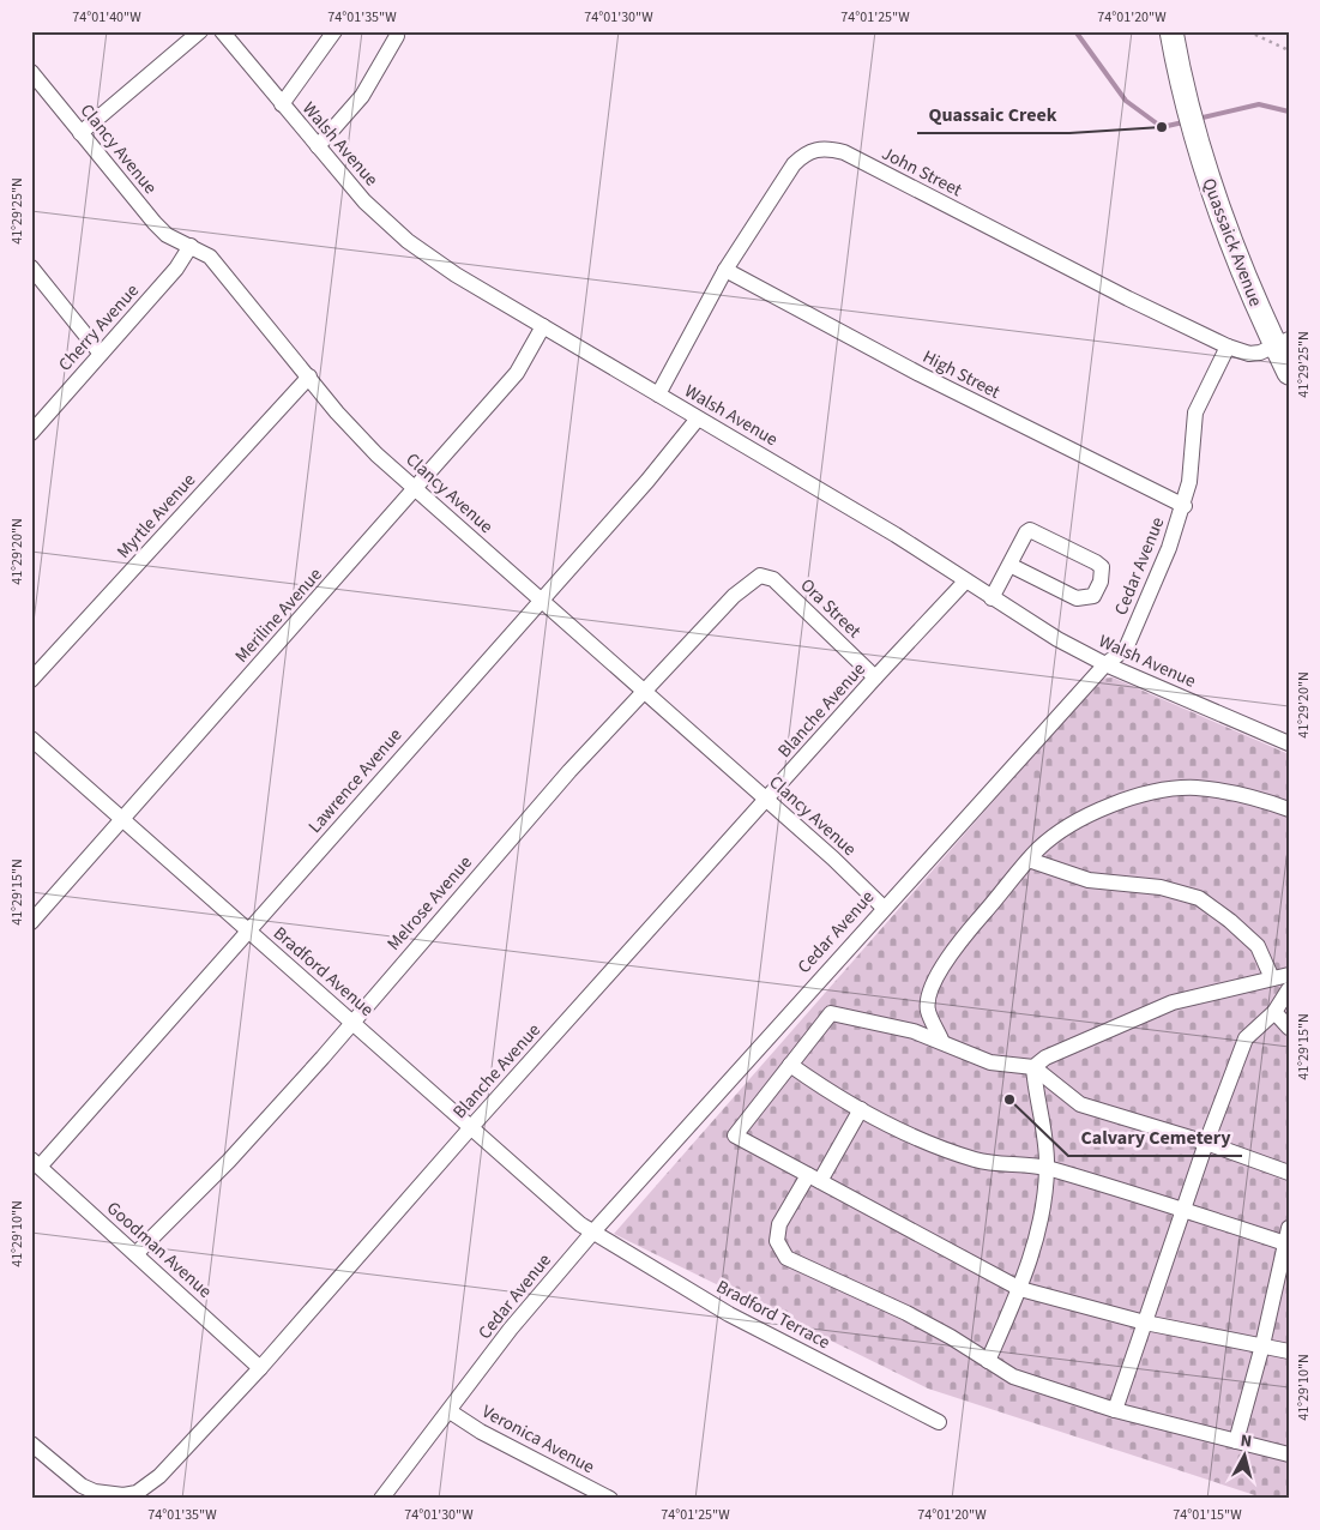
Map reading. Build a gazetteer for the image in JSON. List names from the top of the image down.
{
  "streets": {
    "highway": ["Quassaick Avenue"],
    "street": [
      "Walsh Avenue",
      "Clancy Avenue",
      "John Street",
      "Cherry Avenue",
      "High Street",
      "Myrtle Avenue",
      "Cedar Avenue",
      "Ora Street",
      "Meriline Avenue",
      "Blanche Avenue",
      "Lawrence Avenue",
      "Melrose Avenue",
      "Bradford Avenue",
      "Goodman Avenue",
      "Bradford Terrace",
      "Veronica Avenue"
    ]
  },
  "crossings": [
    ["Walsh Avenue", "John Street"],
    ["Walsh Avenue", "Cedar Avenue"],
    ["Walsh Avenue", "Meriline Avenue"],
    ["Walsh Avenue", "Blanche Avenue"],
    ["Walsh Avenue", "Lawrence Avenue"],
    ["Clancy Avenue", "Cherry Avenue"],
    ["Clancy Avenue", "Myrtle Avenue"],
    ["Clancy Avenue", "Cedar Avenue"],
    ["Clancy Avenue", "Meriline Avenue"],
    ["Clancy Avenue", "Blanche Avenue"],
    ["Clancy Avenue", "Lawrence Avenue"],
    ["Clancy Avenue", "Melrose Avenue"],
    ["John Street", "Quassaick Avenue"],
    ["John Street", "High Street"],
    ["John Street", "Cedar Avenue"],
    ["High Street", "Cedar Avenue"],
    ["Cedar Avenue", "Bradford Avenue"],
    ["Cedar Avenue", "Bradford Terrace"],
    ["Cedar Avenue", "Veronica Avenue"],
    ["Ora Street", "Blanche Avenue"],
    ["Ora Street", "Melrose Avenue"],
    ["Meriline Avenue", "Bradford Avenue"],
    ["Blanche Avenue", "Bradford Avenue"],
    ["Blanche Avenue", "Goodman Avenue"],
    ["Lawrence Avenue", "Bradford Avenue"],
    ["Lawrence Avenue", "Goodman Avenue"],
    ["Melrose Avenue", "Bradford Avenue"],
    ["Melrose Avenue", "Goodman Avenue"],
    ["Bradford Avenue", "Bradford Terrace"]
  ],
  "places": ["Quassaic Creek", "Calvary Cemetery"],
  "north": "top",
  "coordinates": [
    "74°01'40\"W",
    "74°01'35\"W",
    "74°01'30\"W",
    "74°01'25\"W",
    "74°01'20\"W",
    "41°29'25\"N",
    "41°29'20\"N",
    "41°29'15\"N",
    "41°29'10\"N",
    "74°01'15\"W"
  ]
}
